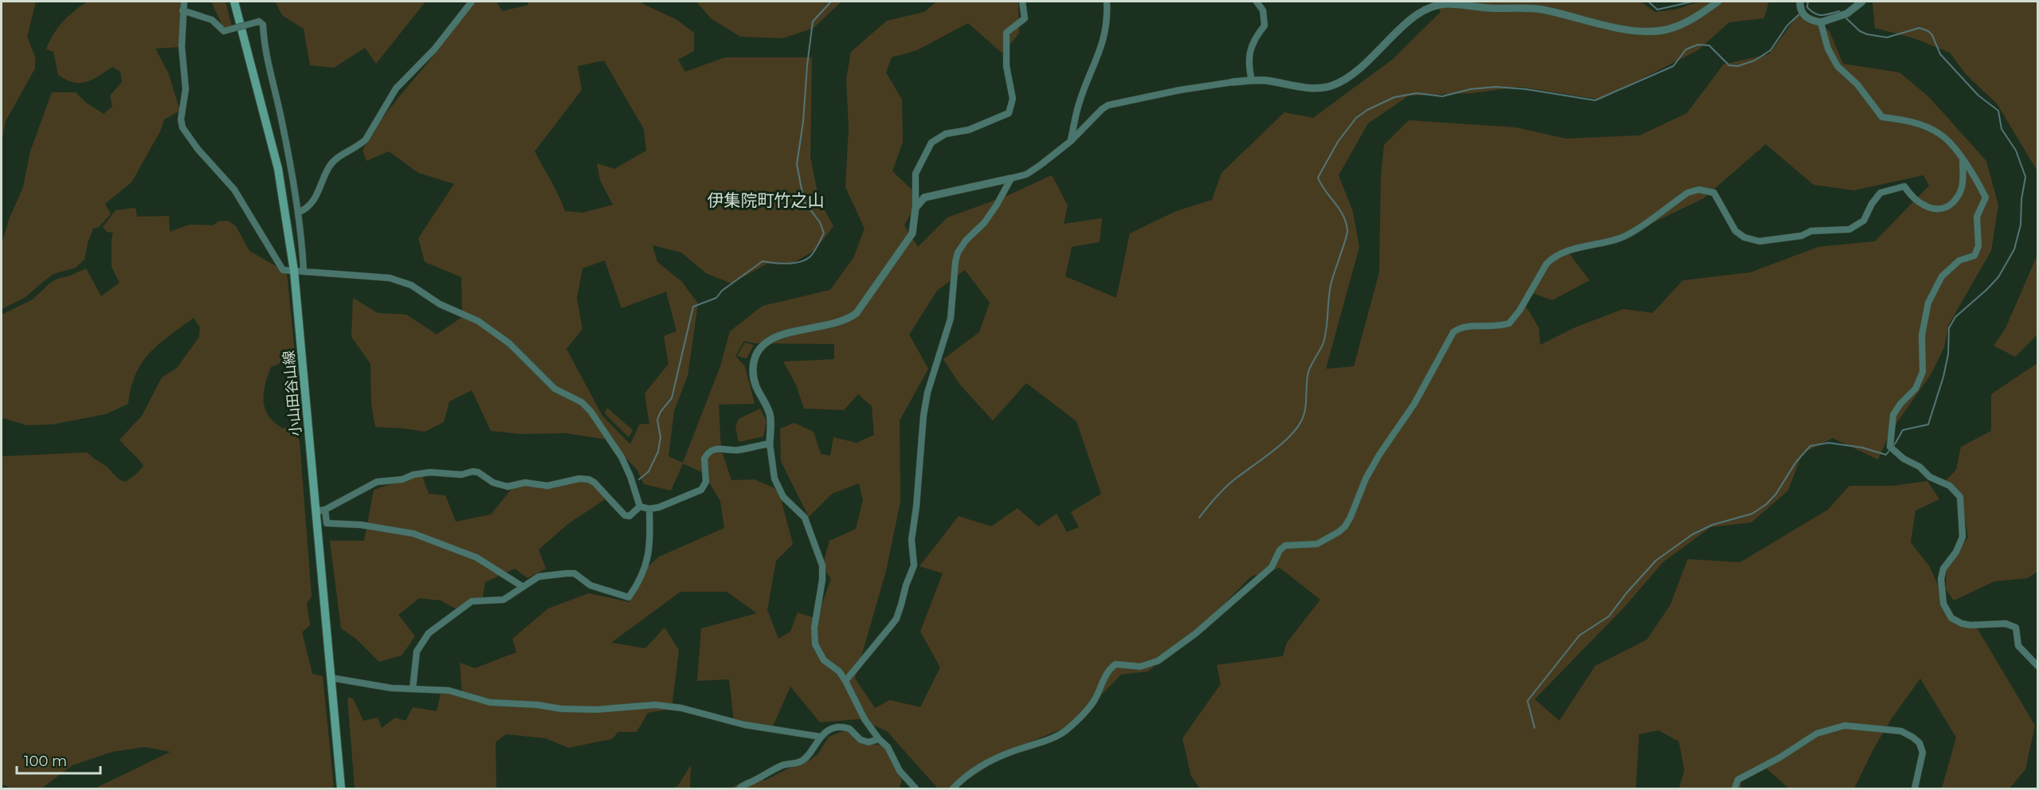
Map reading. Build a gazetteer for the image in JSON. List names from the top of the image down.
{
  "streets": {
    "main road": ["小山田谷山線"]
  },
  "districts": ["伊集院町竹之山"],
  "scale_bar": "100 m"
}
